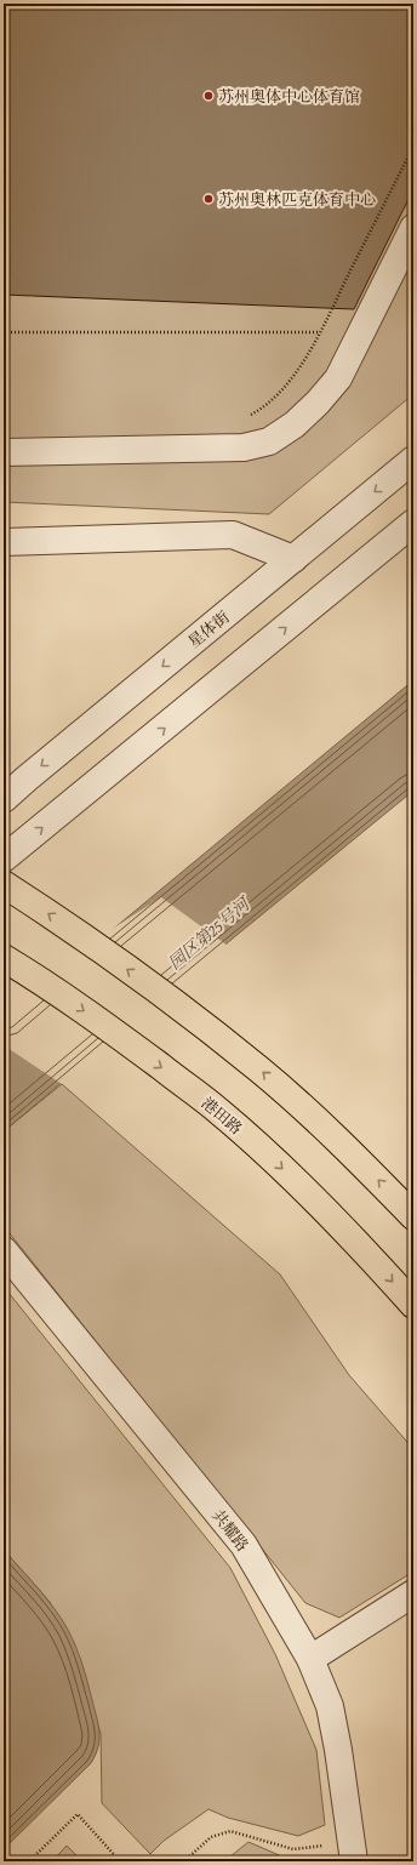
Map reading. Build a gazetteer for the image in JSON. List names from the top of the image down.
{
  "streets": {
    "main road": ["港田路"],
    "street": ["星体街", "共耀路"]
  },
  "water": ["园区第25号河"],
  "places": ["苏州奥体中心体育馆", "苏州奥林匹克体育中心"]
}
